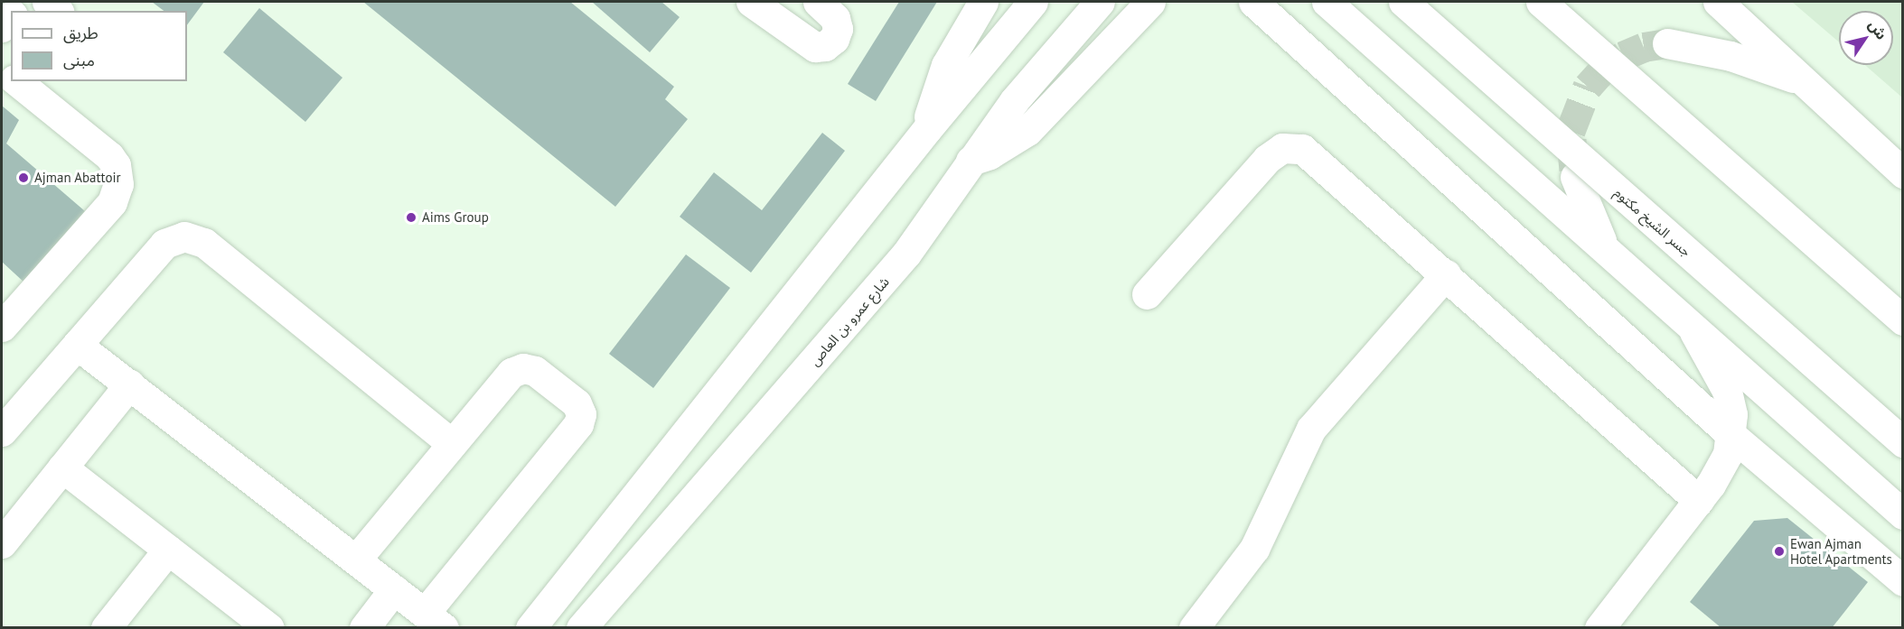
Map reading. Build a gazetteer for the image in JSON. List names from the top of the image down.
{
  "streets": {
    "main road": ["جسر الشيخ مكتوم", "شارع عمرو بن العاص"]
  },
  "places": ["Ajman Abattoir", "Aims Group", "Ewan Ajman Hotel Apartments"],
  "legend": ["طريق", "مبنى"],
  "north": "top right"
}
